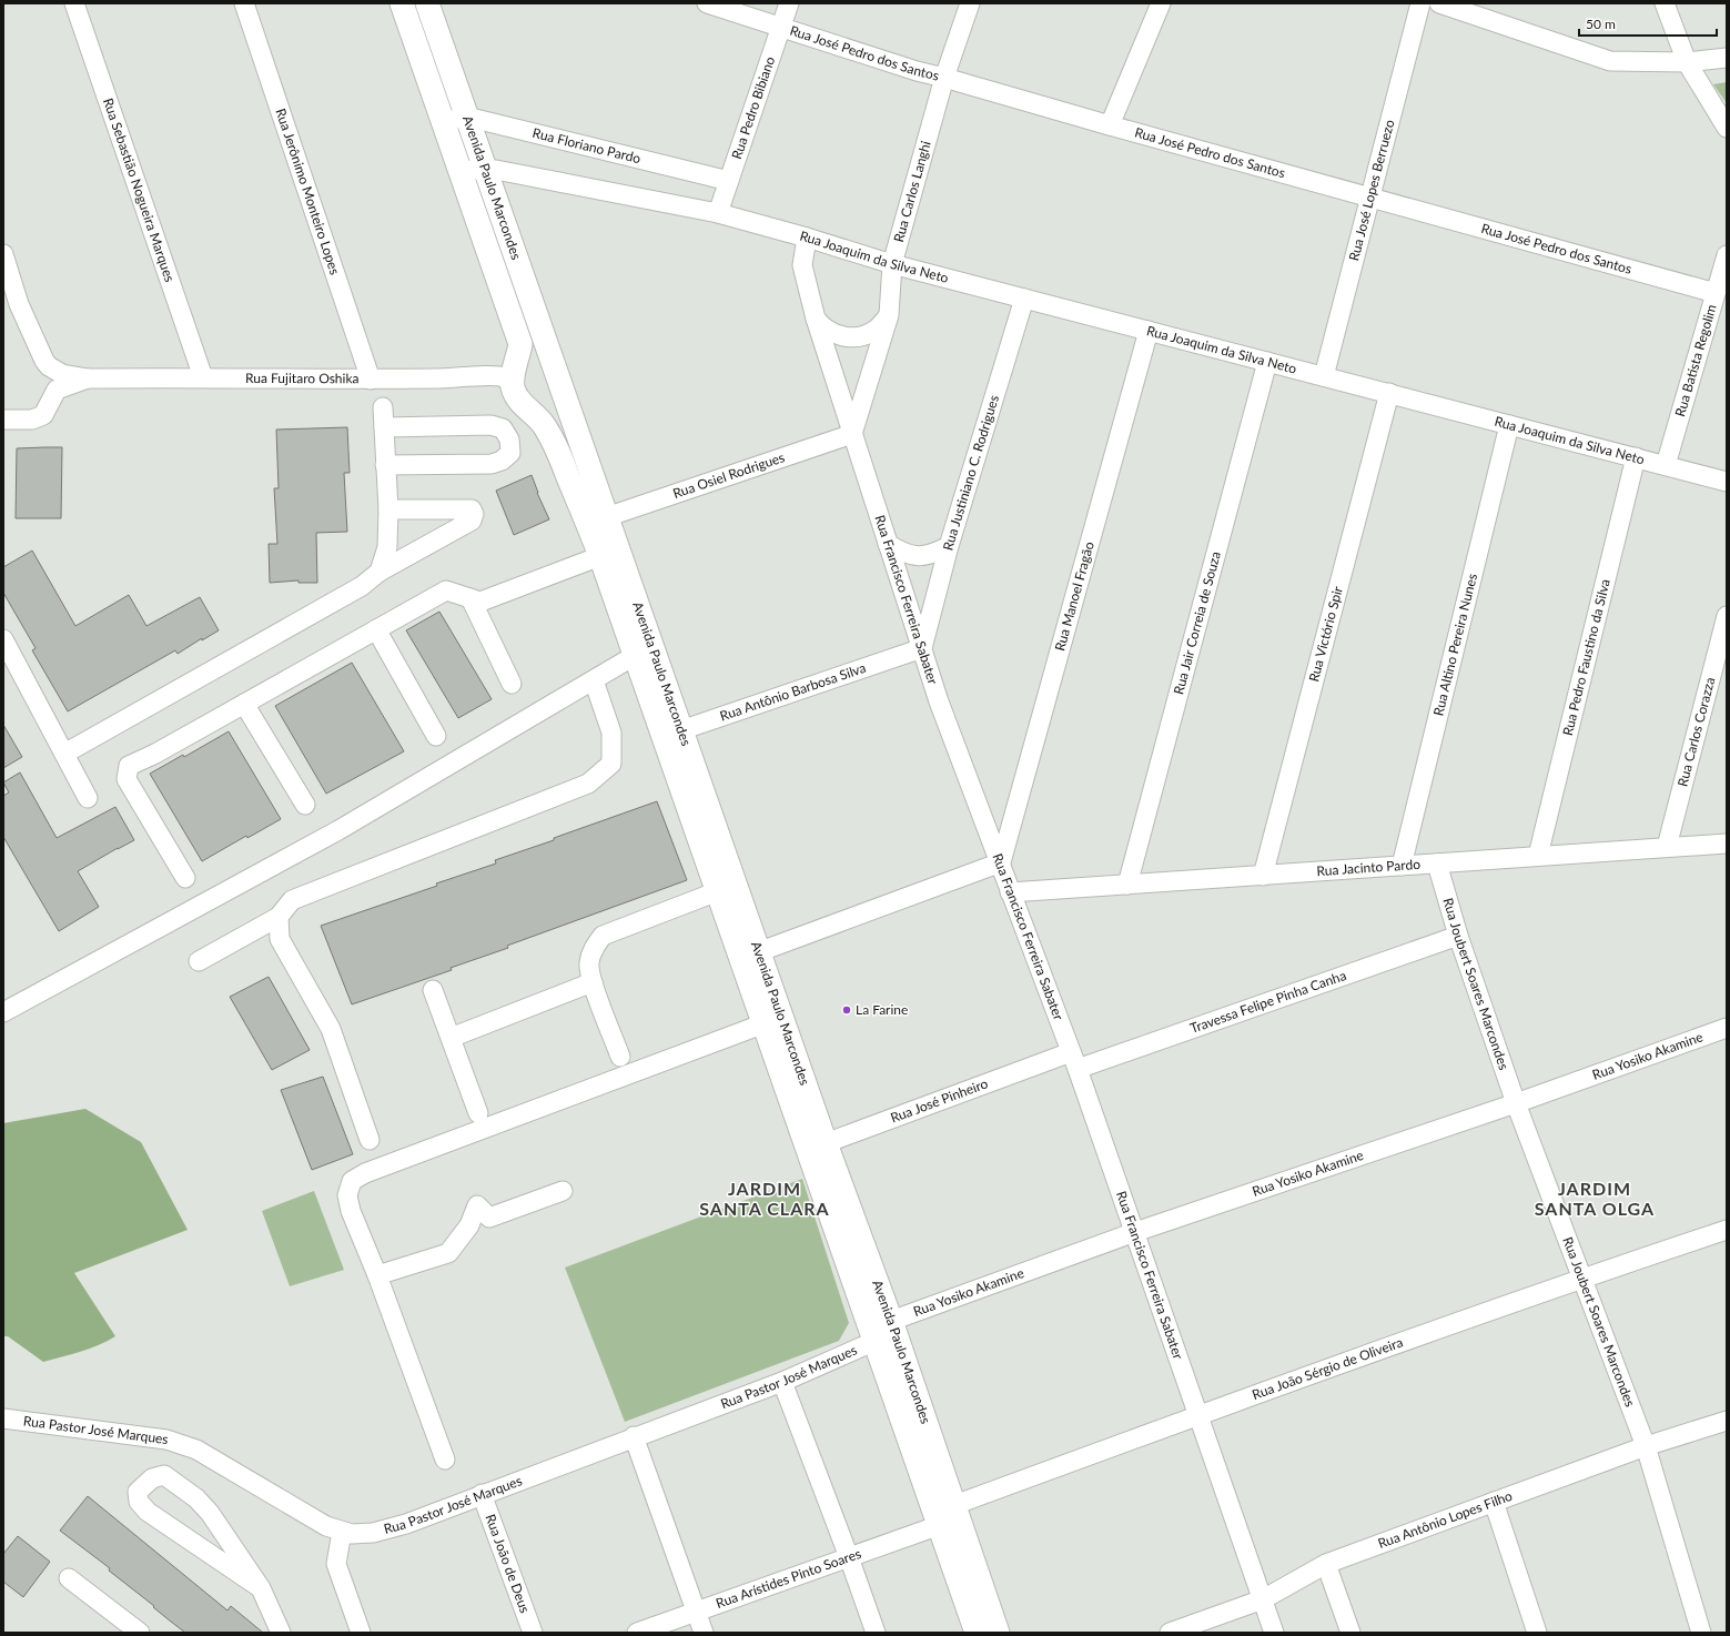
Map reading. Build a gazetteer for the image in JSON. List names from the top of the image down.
{
  "streets": {
    "street": [
      "Rua José Pedro dos Santos",
      "Rua Pedro Bibiano",
      "Rua Floriano Pardo",
      "Avenida Paulo Marcondes",
      "Rua Sebastião Nogueira Marques",
      "Rua José Lopes Berruezo",
      "Rua Jerônimo Monteiro Lopes",
      "Rua Carlos Langhi",
      "Rua Joaquim da Silva Neto",
      "Rua Batista Regolim",
      "Rua Fujitaro Oshika",
      "Rua Justiniano C. Rodrigues",
      "Rua Osiel Rodrigues",
      "Rua Manoel Fragão",
      "Rua Francisco Ferreira Sabater",
      "Rua Jair Correia de Souza",
      "Rua Victório Spir",
      "Rua Altino Pereira Nunes",
      "Rua Pedro Faustino da Silva",
      "Rua Antônio Barbosa Silva",
      "Rua Carlos Corazza",
      "Rua Jacinto Pardo",
      "Rua Joubert Soares Marcondes",
      "Travessa Felipe Pinha Canha",
      "Rua Yosiko Akamine",
      "Rua José Pinheiro",
      "Rua João Sérgio de Oliveira",
      "Rua Pastor José Marques",
      "Rua Antônio Lopes Filho",
      "Rua João de Deus",
      "Rua Arístides Pinto Soares"
    ]
  },
  "crossings": [
    ["Rua José Pedro dos Santos", "Rua Pedro Bibiano"],
    ["Rua José Pedro dos Santos", "Rua José Lopes Berruezo"],
    ["Rua José Pedro dos Santos", "Rua Carlos Langhi"],
    ["Rua José Pedro dos Santos", "Rua Batista Regolim"],
    ["Rua Pedro Bibiano", "Rua Floriano Pardo"],
    ["Rua Pedro Bibiano", "Rua Joaquim da Silva Neto"],
    ["Rua Floriano Pardo", "Avenida Paulo Marcondes"],
    ["Avenida Paulo Marcondes", "Rua Fujitaro Oshika"],
    ["Avenida Paulo Marcondes", "Rua Osiel Rodrigues"],
    ["Avenida Paulo Marcondes", "Rua Antônio Barbosa Silva"],
    ["Avenida Paulo Marcondes", "Rua Yosiko Akamine"],
    ["Avenida Paulo Marcondes", "Rua José Pinheiro"],
    ["Avenida Paulo Marcondes", "Rua João Sérgio de Oliveira"],
    ["Avenida Paulo Marcondes", "Rua Pastor José Marques"],
    ["Avenida Paulo Marcondes", "Rua Arístides Pinto Soares"],
    ["Rua Sebastião Nogueira Marques", "Rua Fujitaro Oshika"],
    ["Rua José Lopes Berruezo", "Rua Joaquim da Silva Neto"],
    ["Rua Jerônimo Monteiro Lopes", "Rua Fujitaro Oshika"],
    ["Rua Carlos Langhi", "Rua Joaquim da Silva Neto"],
    ["Rua Carlos Langhi", "Rua Osiel Rodrigues"],
    ["Rua Carlos Langhi", "Rua Francisco Ferreira Sabater"],
    ["Rua Joaquim da Silva Neto", "Rua Batista Regolim"],
    ["Rua Joaquim da Silva Neto", "Rua Justiniano C. Rodrigues"],
    ["Rua Joaquim da Silva Neto", "Rua Manoel Fragão"],
    ["Rua Joaquim da Silva Neto", "Rua Francisco Ferreira Sabater"],
    ["Rua Joaquim da Silva Neto", "Rua Jair Correia de Souza"],
    ["Rua Joaquim da Silva Neto", "Rua Victório Spir"],
    ["Rua Joaquim da Silva Neto", "Rua Altino Pereira Nunes"],
    ["Rua Joaquim da Silva Neto", "Rua Pedro Faustino da Silva"],
    ["Rua Justiniano C. Rodrigues", "Rua Francisco Ferreira Sabater"],
    ["Rua Justiniano C. Rodrigues", "Rua Antônio Barbosa Silva"],
    ["Rua Osiel Rodrigues", "Rua Francisco Ferreira Sabater"],
    ["Rua Manoel Fragão", "Rua Francisco Ferreira Sabater"],
    ["Rua Francisco Ferreira Sabater", "Rua Antônio Barbosa Silva"],
    ["Rua Francisco Ferreira Sabater", "Rua Jacinto Pardo"],
    ["Rua Francisco Ferreira Sabater", "Travessa Felipe Pinha Canha"],
    ["Rua Francisco Ferreira Sabater", "Rua Yosiko Akamine"],
    ["Rua Francisco Ferreira Sabater", "Rua José Pinheiro"],
    ["Rua Francisco Ferreira Sabater", "Rua João Sérgio de Oliveira"],
    ["Rua Francisco Ferreira Sabater", "Rua Antônio Lopes Filho"],
    ["Rua Jair Correia de Souza", "Rua Jacinto Pardo"],
    ["Rua Victório Spir", "Rua Jacinto Pardo"],
    ["Rua Altino Pereira Nunes", "Rua Jacinto Pardo"],
    ["Rua Pedro Faustino da Silva", "Rua Jacinto Pardo"],
    ["Rua Carlos Corazza", "Rua Jacinto Pardo"],
    ["Rua Jacinto Pardo", "Rua Joubert Soares Marcondes"],
    ["Rua Joubert Soares Marcondes", "Travessa Felipe Pinha Canha"],
    ["Rua Joubert Soares Marcondes", "Rua Yosiko Akamine"],
    ["Rua Joubert Soares Marcondes", "Rua João Sérgio de Oliveira"],
    ["Rua Joubert Soares Marcondes", "Rua Antônio Lopes Filho"],
    ["Travessa Felipe Pinha Canha", "Rua José Pinheiro"],
    ["Rua Yosiko Akamine", "Rua Pastor José Marques"],
    ["Rua Pastor José Marques", "Rua João de Deus"]
  ],
  "districts": ["JARDIM SANTA CLARA", "JARDIM SANTA OLGA"],
  "places": ["La Farine"],
  "scale_bar": "50 m"
}
